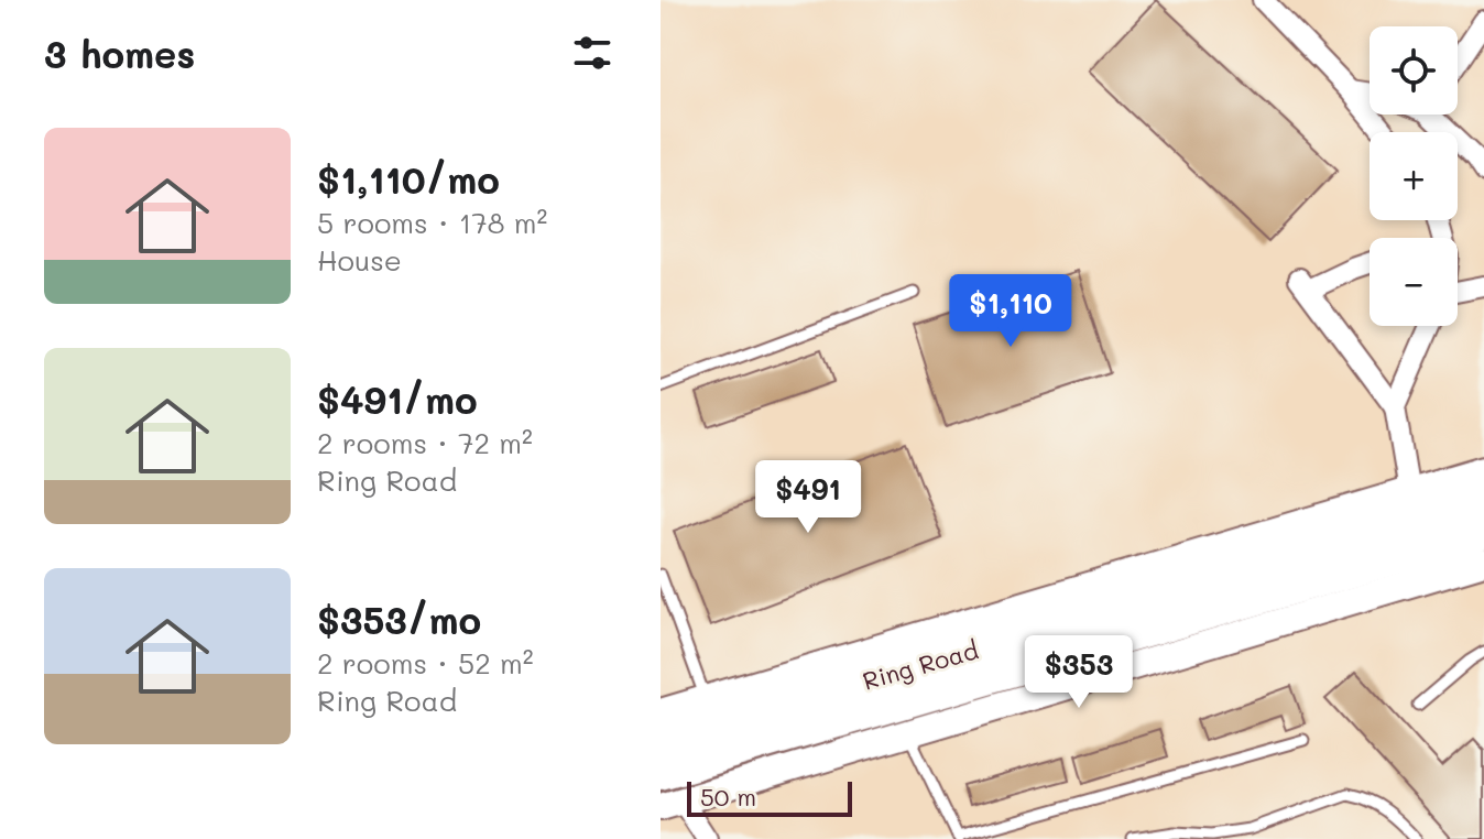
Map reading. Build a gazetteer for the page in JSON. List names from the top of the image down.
{
  "streets": {
    "highway": ["Ring Road"]
  },
  "scale_bar": "50 m",
  "page": {
    "heading": "3 homes",
    "map_buttons": ["+", "−"],
    "list": [
      {
        "name": "$1,110/mo",
        "note": "5 rooms · 178 m² · House"
      },
      {
        "name": "$491/mo",
        "note": "2 rooms · 72 m² · Ring Road"
      },
      {
        "name": "$353/mo",
        "note": "2 rooms · 52 m² · Ring Road"
      }
    ],
    "price": ["$1,110", "$491", "$353"],
    "scale": "50 m"
  }
}
